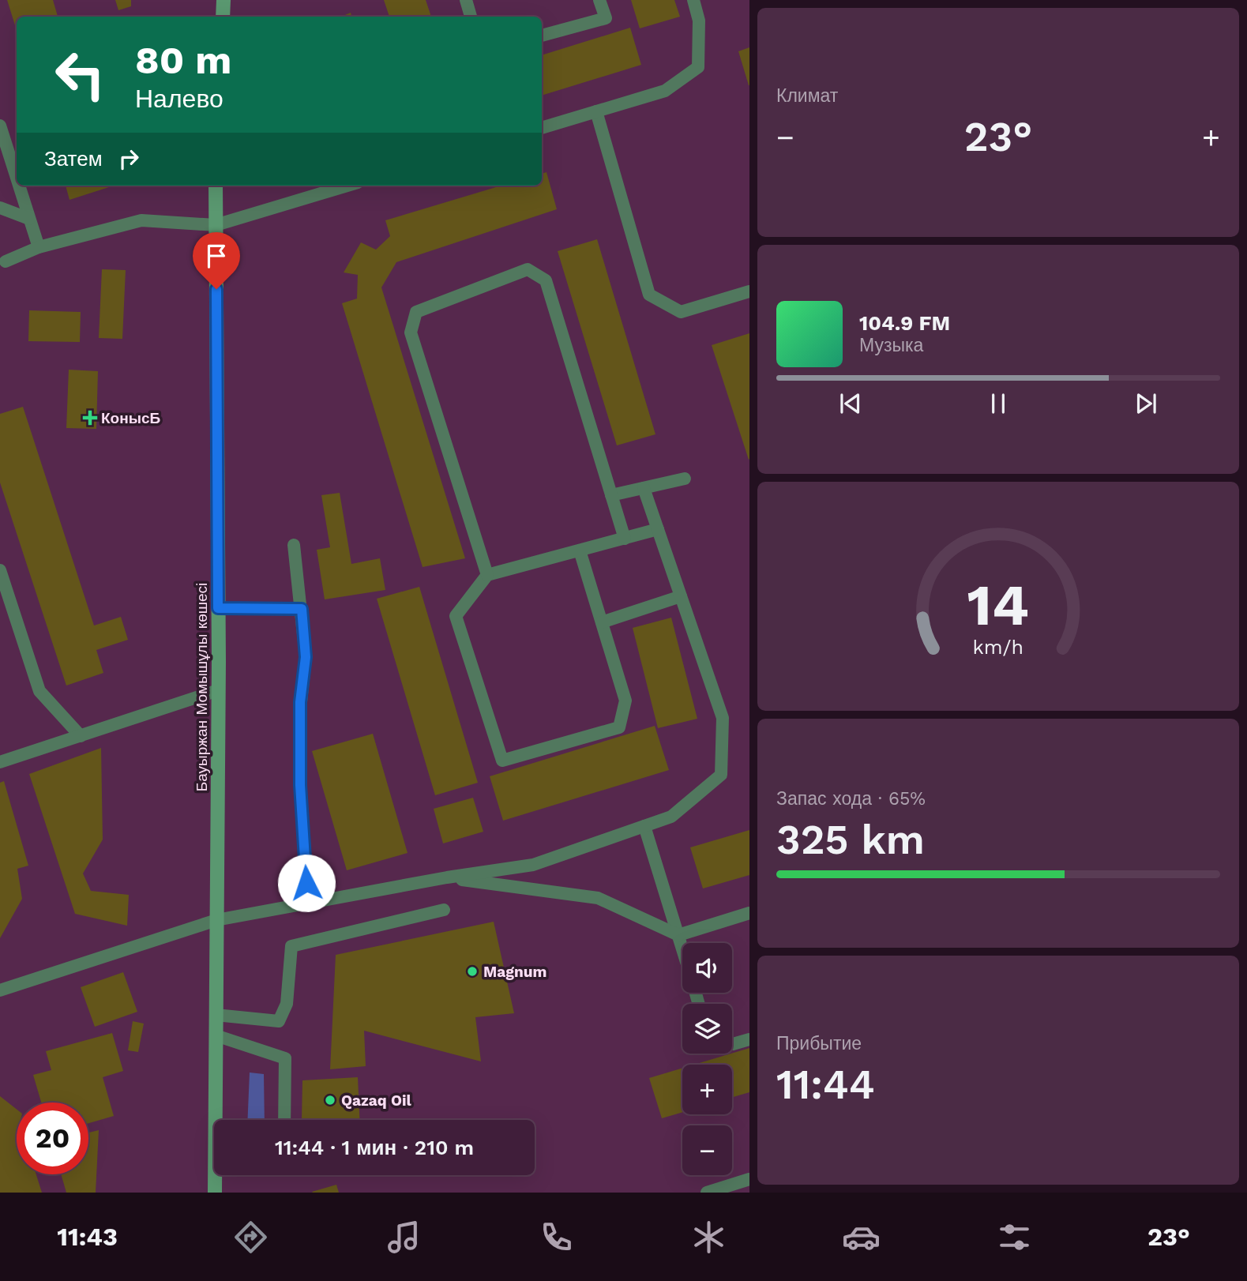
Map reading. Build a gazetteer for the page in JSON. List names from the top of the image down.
{
  "streets": {
    "street": ["Бауыржан Момышұлы көшесі"]
  },
  "places": {
    "health": ["КонысБ"],
    "other": ["Magnum", "Qazaq Oil"]
  },
  "page": {
    "tile": [
      "Климат",
      ["Запас хода · 65%", "325 km"],
      ["Прибытие", "11:44"]
    ],
    "turn": ["80 m", "Налево"],
    "heat": ["−", "23°", "+"],
    "then": "Затем",
    "song": ["104.9 FM", "Музыка"],
    "map_buttons": ["+", "−"],
    "limit": "20",
    "trip": "11:44 · 1 мин · 210 m",
    "tabs": ["11:43", "23°"],
    "gauge": ["14", "km/h"]
  }
}
